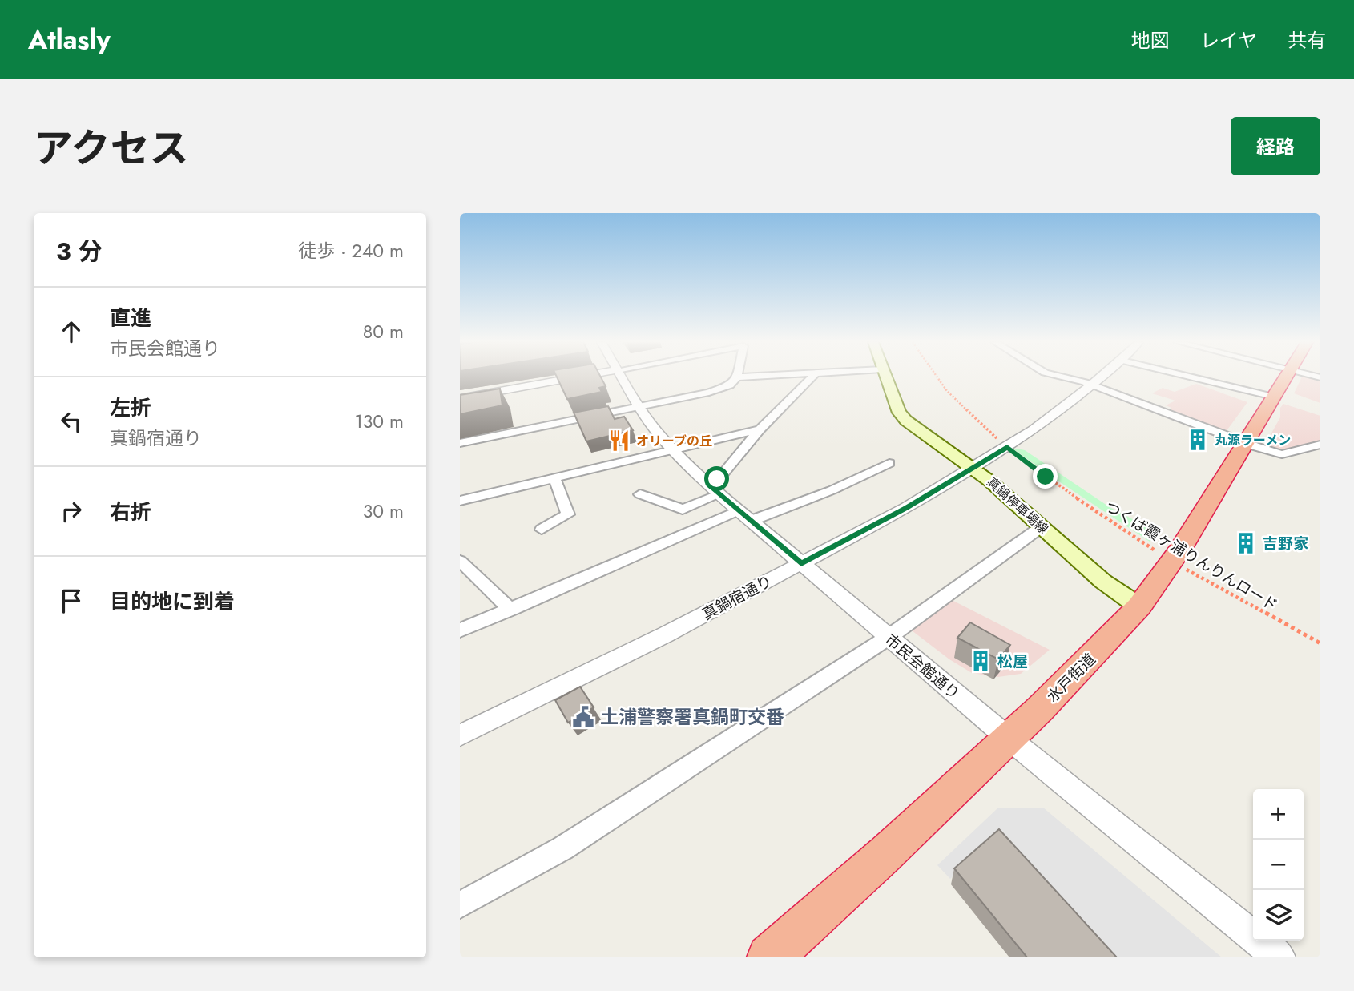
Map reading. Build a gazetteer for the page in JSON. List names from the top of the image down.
{
  "streets": {
    "highway": ["水戸街道"],
    "main road": ["真鍋停車場線"],
    "street": ["真鍋宿通り", "市民会館通り"],
    "path": ["つくば霞ヶ浦りんりんロード"]
  },
  "crossings": [
    ["真鍋停車場線", "真鍋宿通り"],
    ["真鍋停車場線", "水戸街道"],
    ["つくば霞ヶ浦りんりんロード", "真鍋宿通り"],
    ["つくば霞ヶ浦りんりんロード", "水戸街道"],
    ["真鍋宿通り", "市民会館通り"],
    ["市民会館通り", "水戸街道"]
  ],
  "places": {
    "building": ["丸源ラーメン", "吉野家", "松屋"],
    "restaurant": ["オリーブの丘"],
    "public building": ["土浦警察署真鍋町交番"]
  },
  "page": {
    "header": "Atlasly",
    "nav": ["地図", "レイヤ", "共有"],
    "title": "アクセス",
    "buttons": "経路",
    "heading": ["3 分", "徒歩 · 240 m"],
    "list": [
      ["直進", "市民会館通り", "80 m"],
      ["左折", "真鍋宿通り", "130 m"],
      ["右折", "30 m"],
      "目的地に到着"
    ],
    "map_buttons": ["+", "−"]
  }
}
